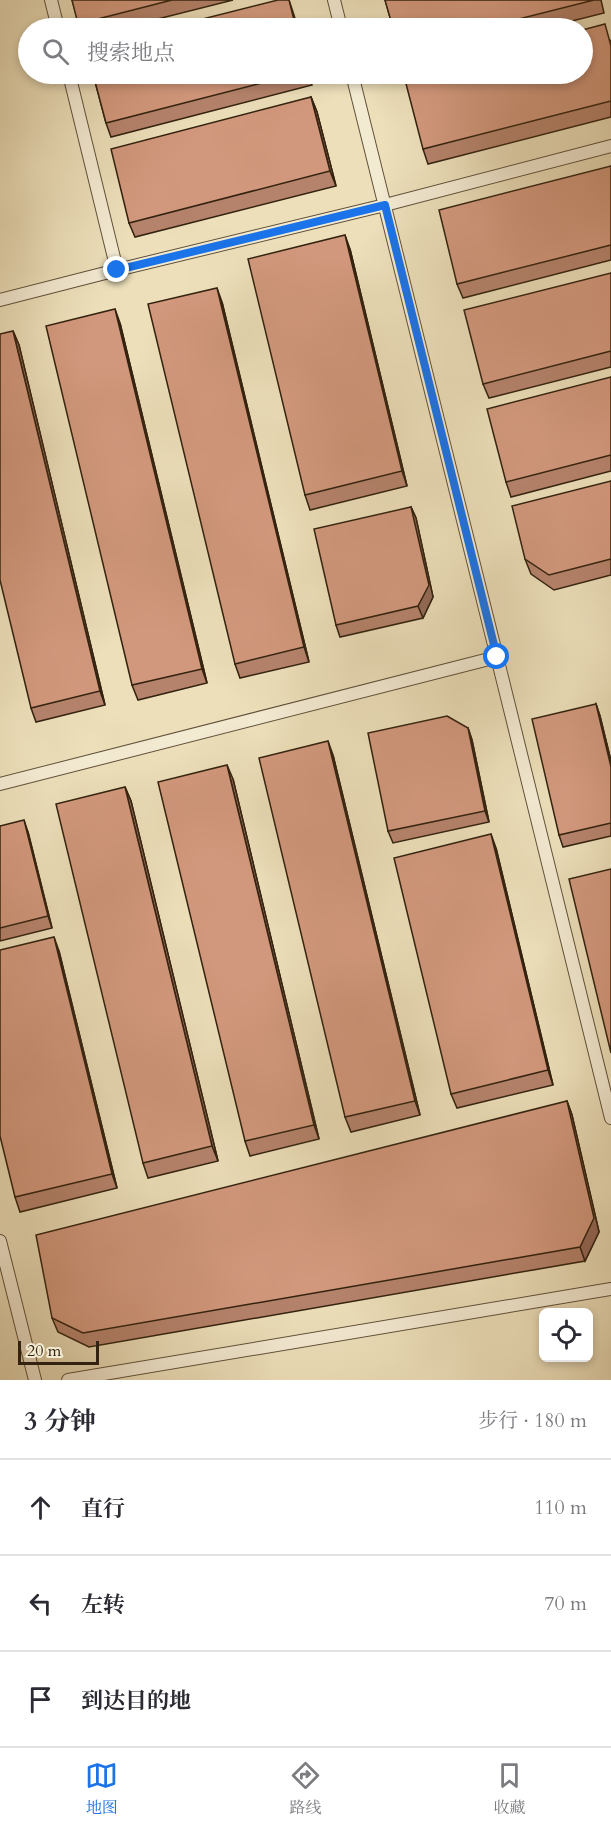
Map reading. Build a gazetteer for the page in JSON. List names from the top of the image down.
{
  "scale_bar": "20 m",
  "page": {
    "search": "搜索地点",
    "scale": "20 m",
    "heading": ["3 分钟", "步行 · 180 m"],
    "list": [
      ["直行", "110 m"],
      ["左转", "70 m"],
      "到达目的地"
    ],
    "nav": ["地图", "路线", "收藏"]
  }
}
